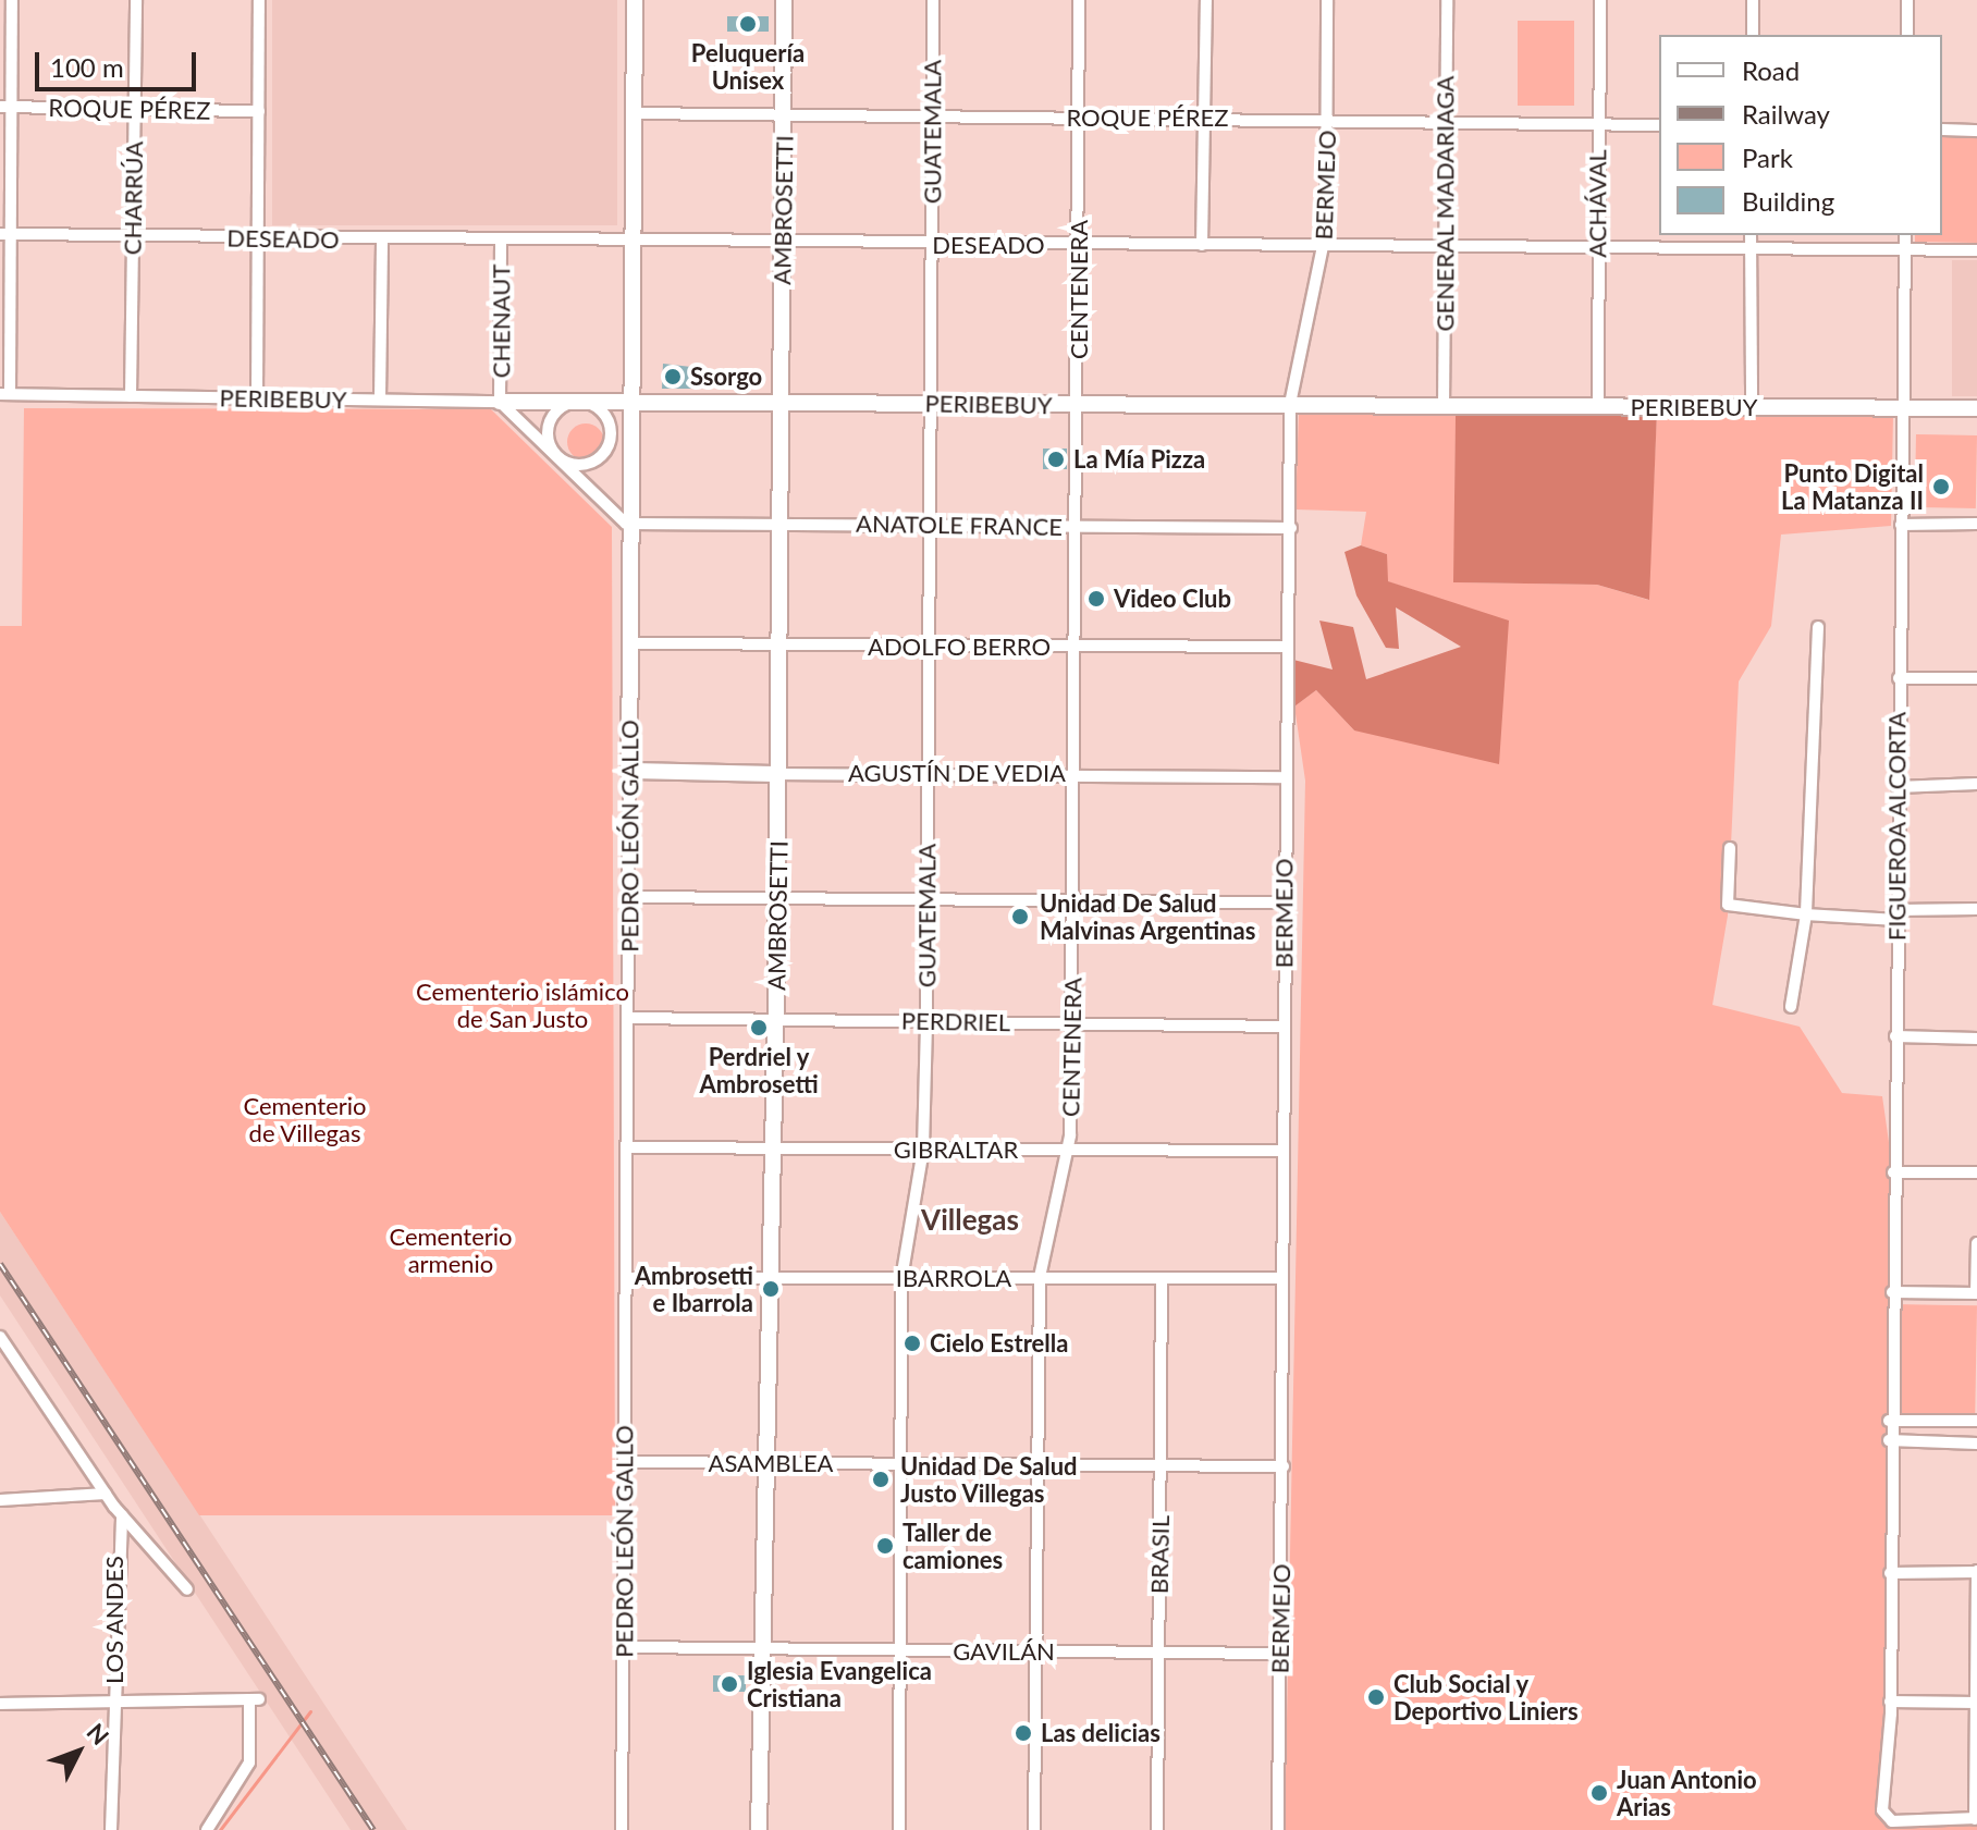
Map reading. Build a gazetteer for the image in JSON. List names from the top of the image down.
{
  "streets": {
    "street": [
      "ROQUE PÉREZ",
      "GUATEMALA",
      "BERMEJO",
      "CHARRÚA",
      "GENERAL MADARIAGA",
      "ACHÁVAL",
      "AMBROSETTI",
      "DESEADO",
      "CENTENERA",
      "CHENAUT",
      "PERIBEBUY",
      "ANATOLE FRANCE",
      "ADOLFO BERRO",
      "AGUSTÍN DE VEDIA",
      "FIGUEROA ALCORTA",
      "PEDRO LEÓN GALLO",
      "PERDRIEL",
      "GIBRALTAR",
      "IBARROLA",
      "ASAMBLEA",
      "BRASIL",
      "LOS ANDES",
      "GAVILÁN"
    ]
  },
  "crossings": [
    ["ROQUE PÉREZ", "GUATEMALA"],
    ["ROQUE PÉREZ", "BERMEJO"],
    ["ROQUE PÉREZ", "CHARRÚA"],
    ["ROQUE PÉREZ", "GENERAL MADARIAGA"],
    ["ROQUE PÉREZ", "ACHÁVAL"],
    ["ROQUE PÉREZ", "AMBROSETTI"],
    ["ROQUE PÉREZ", "CENTENERA"],
    ["ROQUE PÉREZ", "PEDRO LEÓN GALLO"],
    ["GUATEMALA", "DESEADO"],
    ["GUATEMALA", "PERIBEBUY"],
    ["GUATEMALA", "ANATOLE FRANCE"],
    ["GUATEMALA", "ADOLFO BERRO"],
    ["GUATEMALA", "AGUSTÍN DE VEDIA"],
    ["GUATEMALA", "PERDRIEL"],
    ["GUATEMALA", "GIBRALTAR"],
    ["GUATEMALA", "IBARROLA"],
    ["GUATEMALA", "ASAMBLEA"],
    ["GUATEMALA", "GAVILÁN"],
    ["BERMEJO", "DESEADO"],
    ["BERMEJO", "PERIBEBUY"],
    ["BERMEJO", "ANATOLE FRANCE"],
    ["BERMEJO", "ADOLFO BERRO"],
    ["BERMEJO", "AGUSTÍN DE VEDIA"],
    ["BERMEJO", "PERDRIEL"],
    ["BERMEJO", "GIBRALTAR"],
    ["BERMEJO", "IBARROLA"],
    ["BERMEJO", "ASAMBLEA"],
    ["BERMEJO", "GAVILÁN"],
    ["CHARRÚA", "DESEADO"],
    ["CHARRÚA", "PERIBEBUY"],
    ["GENERAL MADARIAGA", "DESEADO"],
    ["GENERAL MADARIAGA", "PERIBEBUY"],
    ["ACHÁVAL", "DESEADO"],
    ["ACHÁVAL", "PERIBEBUY"],
    ["AMBROSETTI", "DESEADO"],
    ["AMBROSETTI", "PERIBEBUY"],
    ["AMBROSETTI", "ANATOLE FRANCE"],
    ["AMBROSETTI", "ADOLFO BERRO"],
    ["AMBROSETTI", "AGUSTÍN DE VEDIA"],
    ["AMBROSETTI", "PERDRIEL"],
    ["AMBROSETTI", "GIBRALTAR"],
    ["AMBROSETTI", "IBARROLA"],
    ["AMBROSETTI", "ASAMBLEA"],
    ["AMBROSETTI", "GAVILÁN"],
    ["DESEADO", "CENTENERA"],
    ["DESEADO", "CHENAUT"],
    ["DESEADO", "FIGUEROA ALCORTA"],
    ["DESEADO", "PEDRO LEÓN GALLO"],
    ["CENTENERA", "PERIBEBUY"],
    ["CENTENERA", "ANATOLE FRANCE"],
    ["CENTENERA", "ADOLFO BERRO"],
    ["CENTENERA", "AGUSTÍN DE VEDIA"],
    ["CENTENERA", "PERDRIEL"],
    ["CENTENERA", "GIBRALTAR"],
    ["CENTENERA", "IBARROLA"],
    ["CENTENERA", "ASAMBLEA"],
    ["CENTENERA", "GAVILÁN"],
    ["CHENAUT", "PERIBEBUY"],
    ["PERIBEBUY", "FIGUEROA ALCORTA"],
    ["PERIBEBUY", "PEDRO LEÓN GALLO"],
    ["ANATOLE FRANCE", "PEDRO LEÓN GALLO"],
    ["ADOLFO BERRO", "PEDRO LEÓN GALLO"],
    ["AGUSTÍN DE VEDIA", "PEDRO LEÓN GALLO"],
    ["PEDRO LEÓN GALLO", "PERDRIEL"],
    ["PEDRO LEÓN GALLO", "GIBRALTAR"],
    ["PEDRO LEÓN GALLO", "IBARROLA"],
    ["PEDRO LEÓN GALLO", "ASAMBLEA"],
    ["PEDRO LEÓN GALLO", "GAVILÁN"],
    ["IBARROLA", "BRASIL"],
    ["ASAMBLEA", "BRASIL"],
    ["BRASIL", "GAVILÁN"]
  ],
  "districts": ["Villegas"],
  "parks": ["Cementerio islámico de San Justo", "Cementerio de Villegas", "Cementerio armenio"],
  "places": [
    "Peluquería Unisex",
    "Ssorgo",
    "La Mía Pizza",
    "Punto Digital La Matanza II",
    "Video Club",
    "Unidad De Salud Malvinas Argentinas",
    "Perdriel y Ambrosetti",
    "Ambrosetti e Ibarrola",
    "Cielo Estrella",
    "Unidad De Salud Justo Villegas",
    "Taller de camiones",
    "Iglesia Evangelica Cristiana",
    "Club Social y Deportivo Liniers",
    "Las delicias",
    "Juan Antonio Arias"
  ],
  "legend": [
    "Road",
    "Railway",
    "Park",
    "Building"
  ],
  "scale_bar": "100 m",
  "north": "top right"
}
